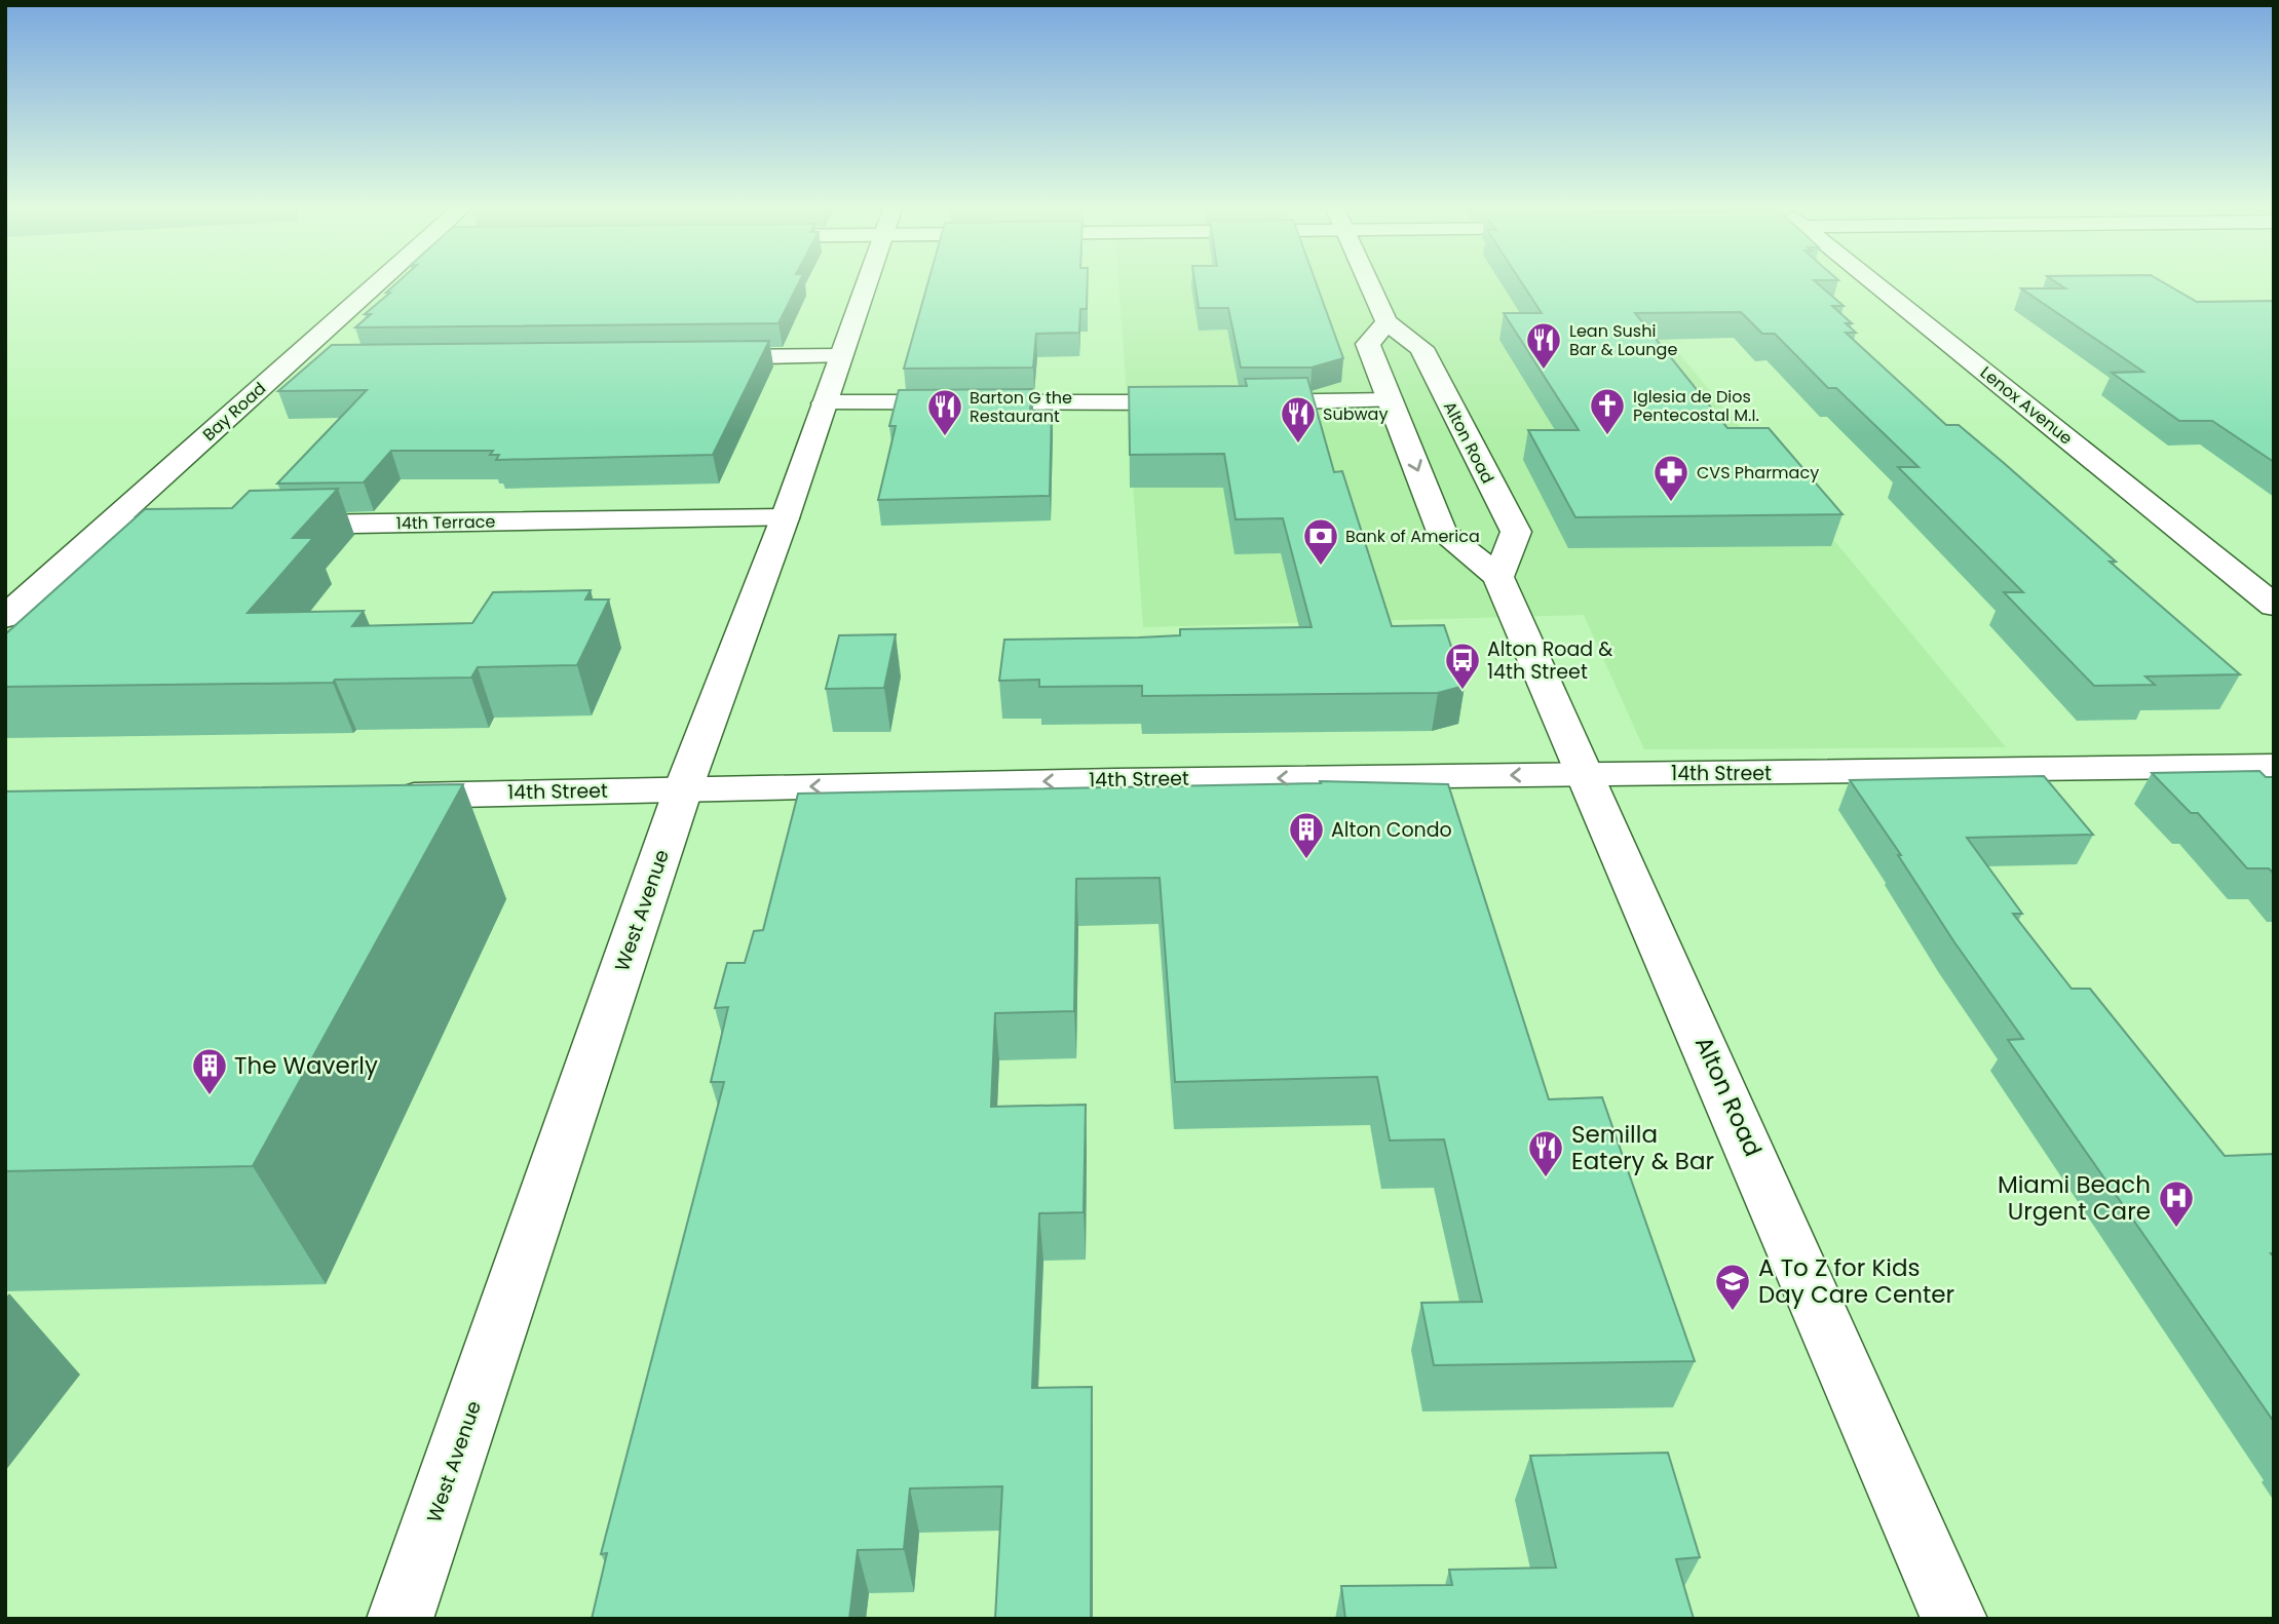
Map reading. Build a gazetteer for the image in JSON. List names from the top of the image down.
{
  "streets": {
    "main road": [
      "Lenox Avenue",
      "Bay Road",
      "Alton Road",
      "14th Terrace",
      "14th Street",
      "West Avenue"
    ]
  },
  "crossings": [
    ["Alton Road", "14th Street"],
    ["14th Terrace", "West Avenue"],
    ["14th Street", "West Avenue"]
  ],
  "one_way": ["14th Street"],
  "places": {
    "restaurant": [
      "Lean Sushi Bar & Lounge",
      "Barton G the Restaurant",
      "Subway",
      "Semilla Eatery & Bar"
    ],
    "church": ["Iglesia de Dios Pentecostal M.I."],
    "pharmacy": ["CVS Pharmacy"],
    "bank": ["Bank of America"],
    "bus stop": ["Alton Road & 14th Street"],
    "building": ["Alton Condo", "The Waverly"],
    "hospital": ["Miami Beach Urgent Care"],
    "school or university": ["A To Z for Kids Day Care Center"]
  }
}
